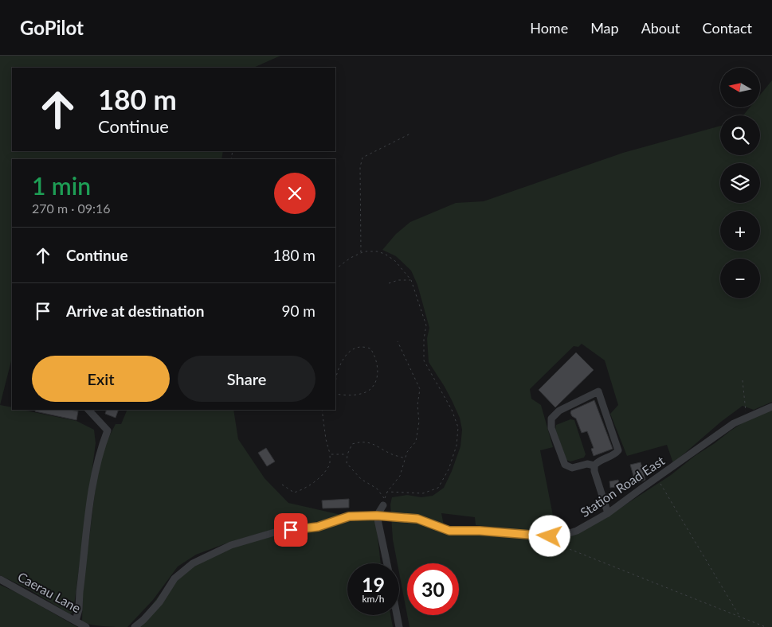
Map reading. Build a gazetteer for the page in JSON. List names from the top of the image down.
{
  "streets": {
    "street": ["Station Road East", "Caerau Lane"]
  },
  "north": "left",
  "page": {
    "header": "GoPilot",
    "nav": [
      "Home",
      "Map",
      "About",
      "Contact"
    ],
    "map_buttons": ["+", "−"],
    "turn": ["180 m", "Continue"],
    "heading": ["1 min", "270 m · 09:16"],
    "list": [
      {
        "name": "Continue",
        "value": "180 m"
      },
      {
        "name": "Arrive at destination",
        "value": "90 m"
      }
    ],
    "buttons": ["Exit", "Share"],
    "speed": "19 km/h",
    "limit": "30"
  }
}
